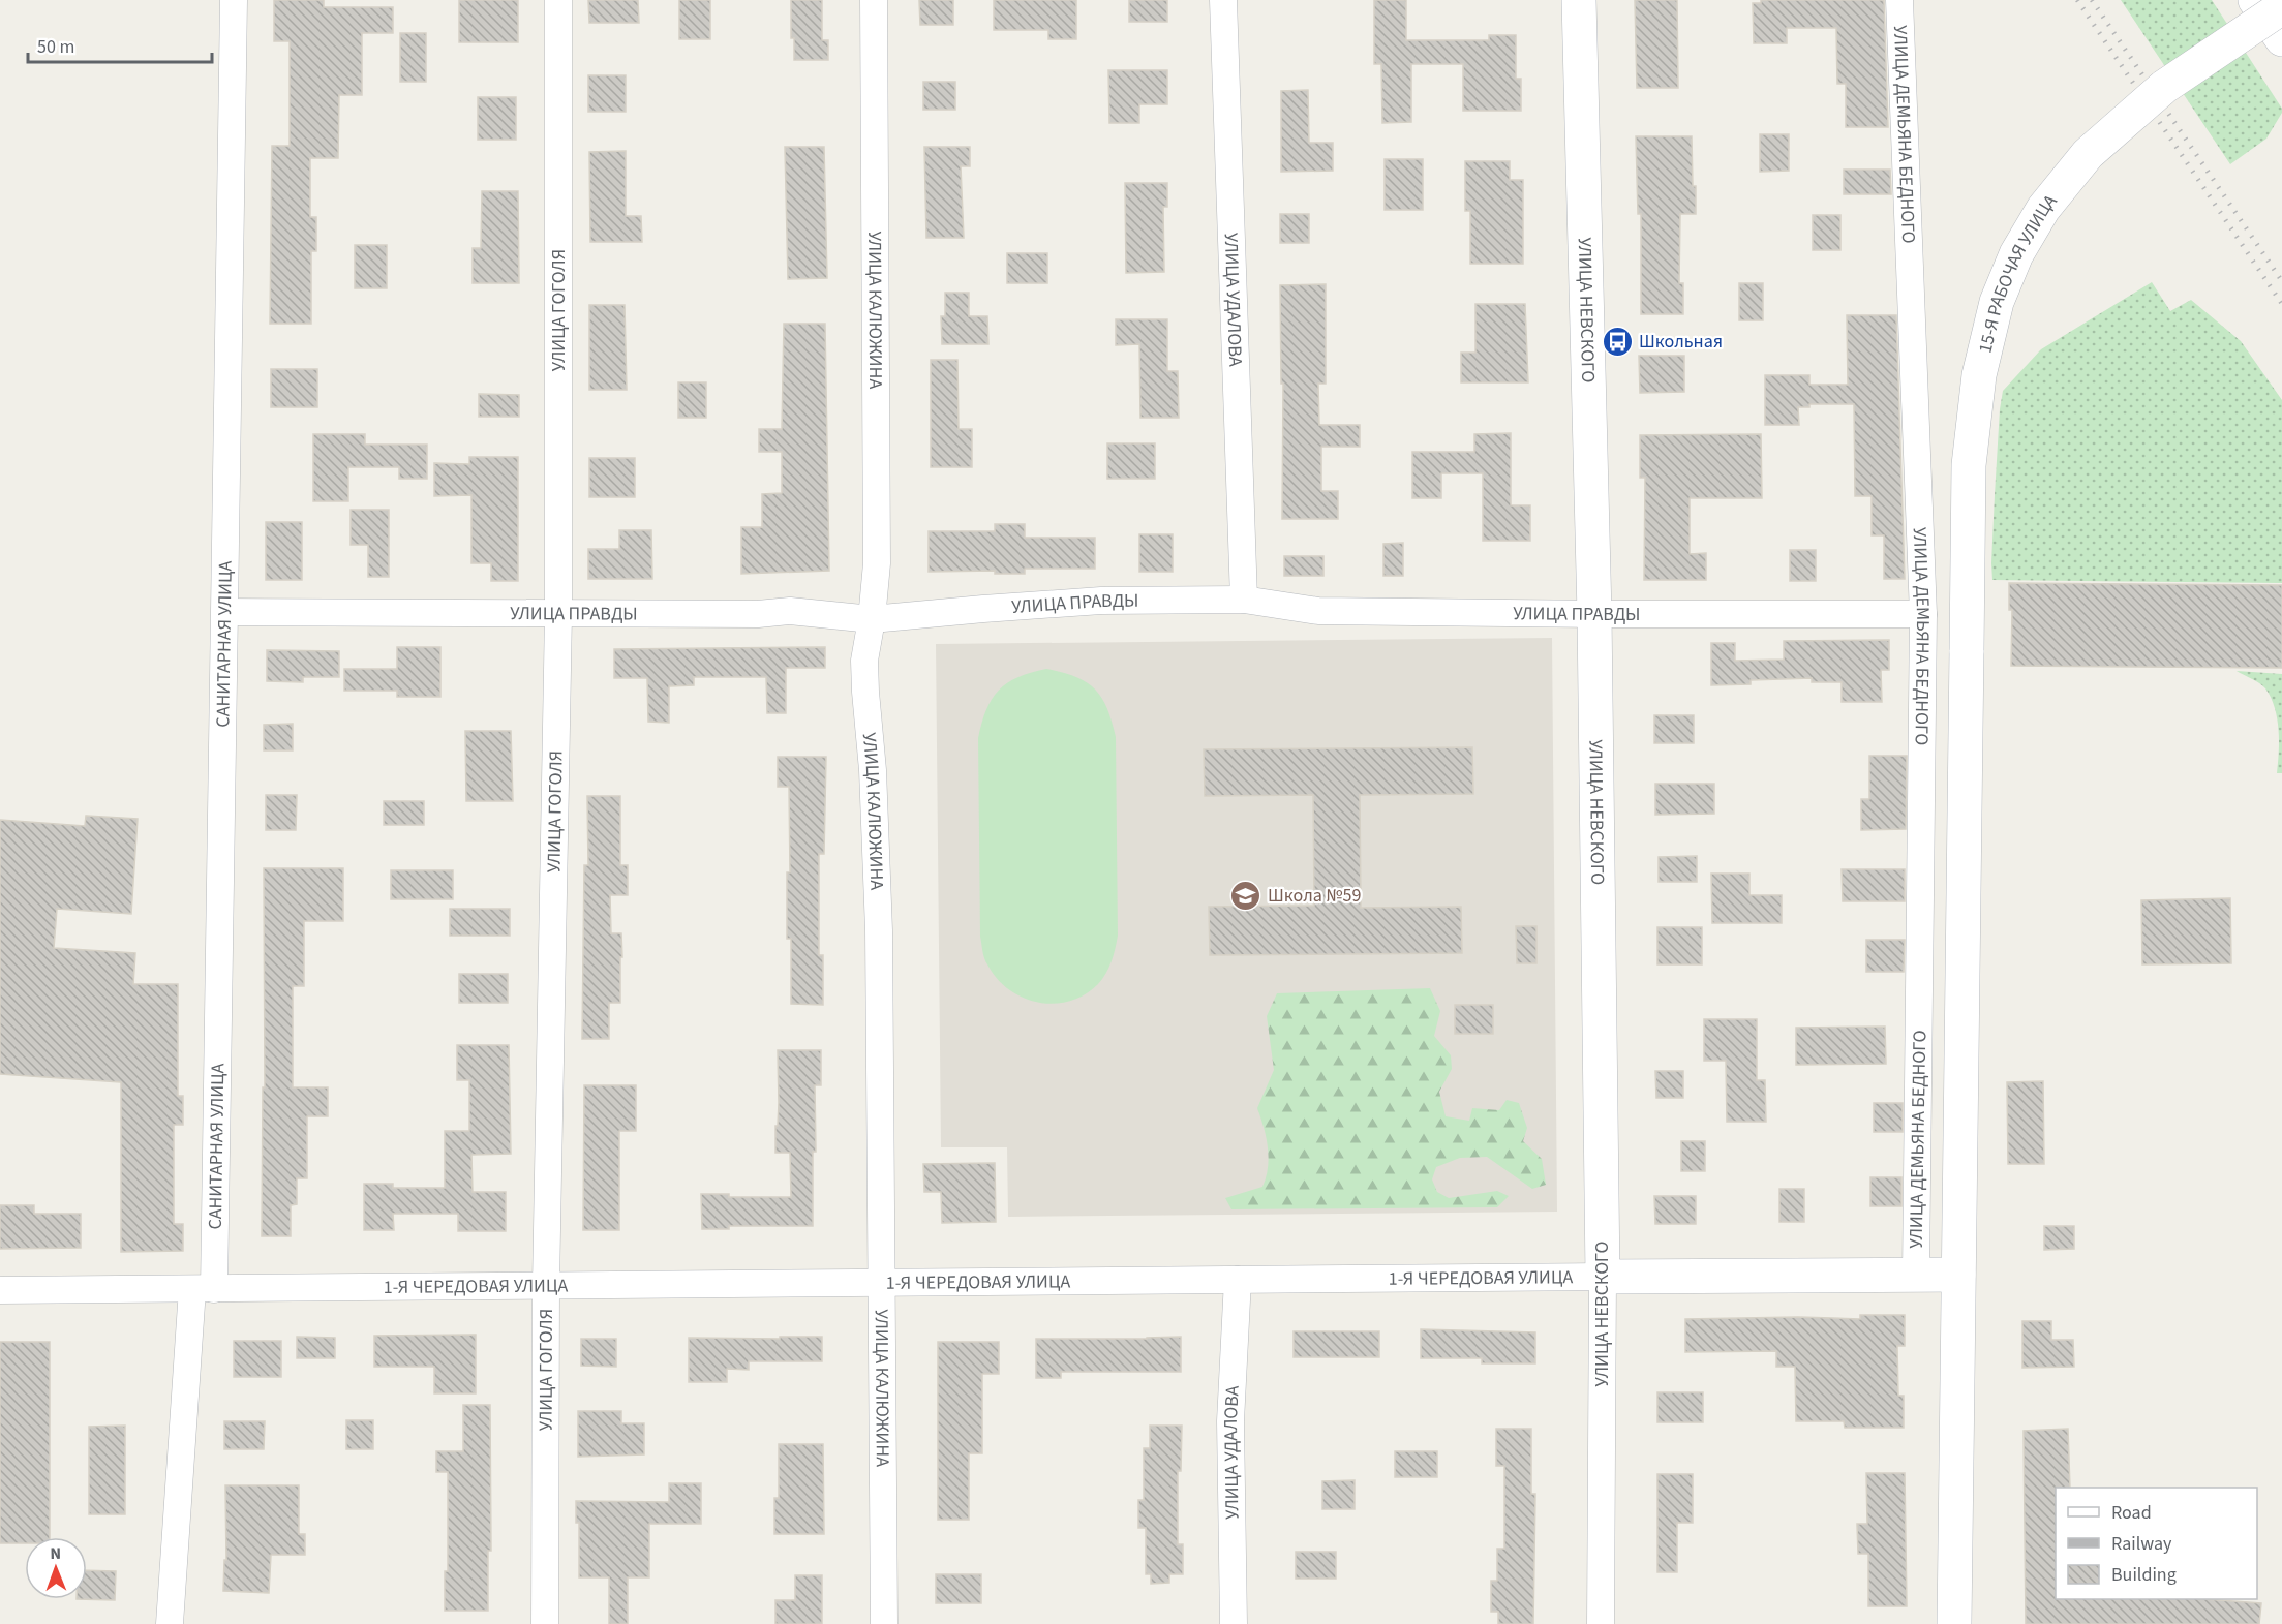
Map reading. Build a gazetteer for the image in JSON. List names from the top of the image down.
{
  "streets": {
    "main road": ["15-Я РАБОЧАЯ УЛИЦА", "УЛИЦА НЕВСКОГО", "1-Я ЧЕРЕДОВАЯ УЛИЦА"],
    "street": [
      "УЛИЦА ДЕМЬЯНА БЕДНОГО",
      "УЛИЦА УДАЛОВА",
      "УЛИЦА ГОГОЛЯ",
      "УЛИЦА КАЛЮЖИНА",
      "УЛИЦА ПРАВДЫ",
      "САНИТАРНАЯ УЛИЦА"
    ]
  },
  "crossings": [
    ["УЛИЦА ДЕМЬЯНА БЕДНОГО", "УЛИЦА ПРАВДЫ"],
    ["УЛИЦА ДЕМЬЯНА БЕДНОГО", "1-Я ЧЕРЕДОВАЯ УЛИЦА"],
    ["15-Я РАБОЧАЯ УЛИЦА", "1-Я ЧЕРЕДОВАЯ УЛИЦА"],
    ["УЛИЦА УДАЛОВА", "УЛИЦА ПРАВДЫ"],
    ["УЛИЦА УДАЛОВА", "1-Я ЧЕРЕДОВАЯ УЛИЦА"],
    ["УЛИЦА ГОГОЛЯ", "УЛИЦА ПРАВДЫ"],
    ["УЛИЦА ГОГОЛЯ", "1-Я ЧЕРЕДОВАЯ УЛИЦА"],
    ["УЛИЦА КАЛЮЖИНА", "УЛИЦА ПРАВДЫ"],
    ["УЛИЦА КАЛЮЖИНА", "1-Я ЧЕРЕДОВАЯ УЛИЦА"],
    ["УЛИЦА НЕВСКОГО", "УЛИЦА ПРАВДЫ"],
    ["УЛИЦА НЕВСКОГО", "1-Я ЧЕРЕДОВАЯ УЛИЦА"],
    ["УЛИЦА ПРАВДЫ", "САНИТАРНАЯ УЛИЦА"],
    ["САНИТАРНАЯ УЛИЦА", "1-Я ЧЕРЕДОВАЯ УЛИЦА"]
  ],
  "places": {
    "bus stop": ["Школьная"],
    "school or university": ["Школа №59"]
  },
  "legend": ["Road", "Railway", "Building"],
  "scale_bar": "50 m",
  "north": "top"
}
